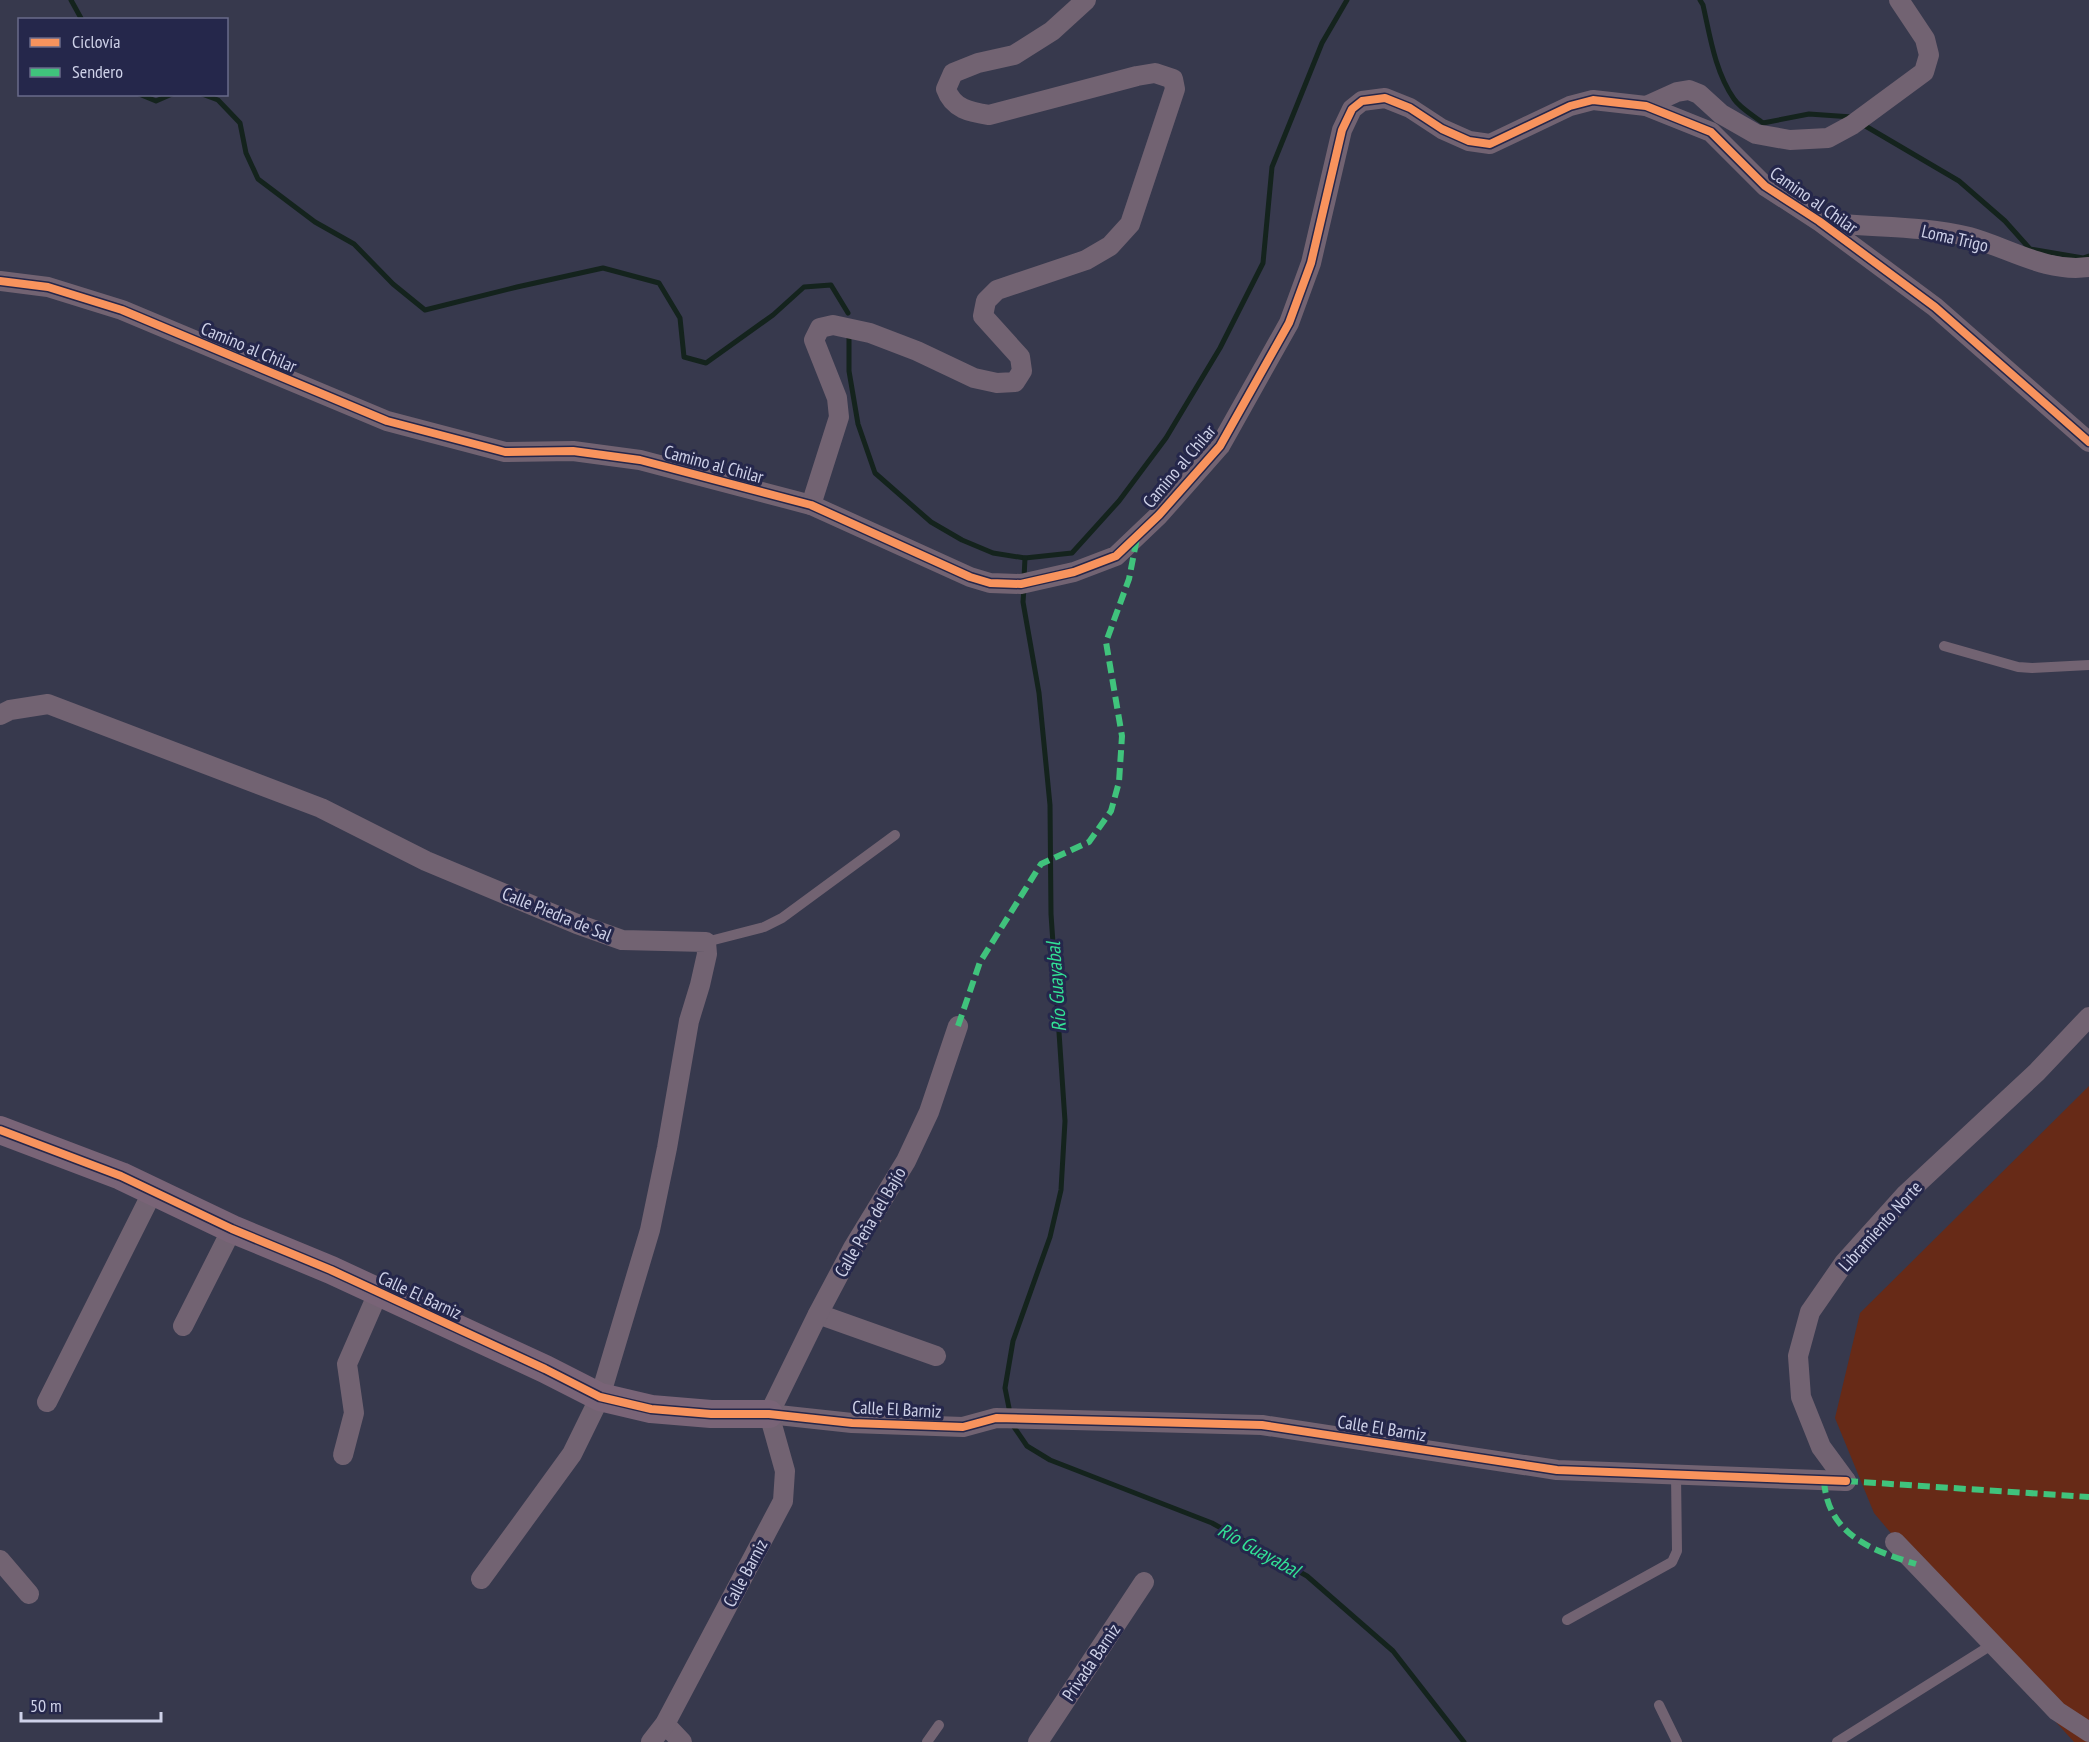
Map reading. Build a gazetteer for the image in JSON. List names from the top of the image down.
{
  "streets": {
    "street": [
      "Camino al Chilar",
      "Loma Trigo",
      "Calle Piedra de Sal",
      "Calle Peña del Bajío",
      "Libramiento Norte",
      "Calle El Barniz",
      "Calle Barniz",
      "Privada Barniz"
    ]
  },
  "crossings": [
    ["Camino al Chilar", "Loma Trigo"],
    ["Calle Peña del Bajío", "Calle El Barniz"],
    ["Calle Peña del Bajío", "Calle Barniz"],
    ["Libramiento Norte", "Calle El Barniz"],
    ["Calle El Barniz", "Calle Barniz"]
  ],
  "water": ["Río Guayabal"],
  "legend": ["Ciclovía", "Sendero"],
  "scale_bar": "50 m"
}
